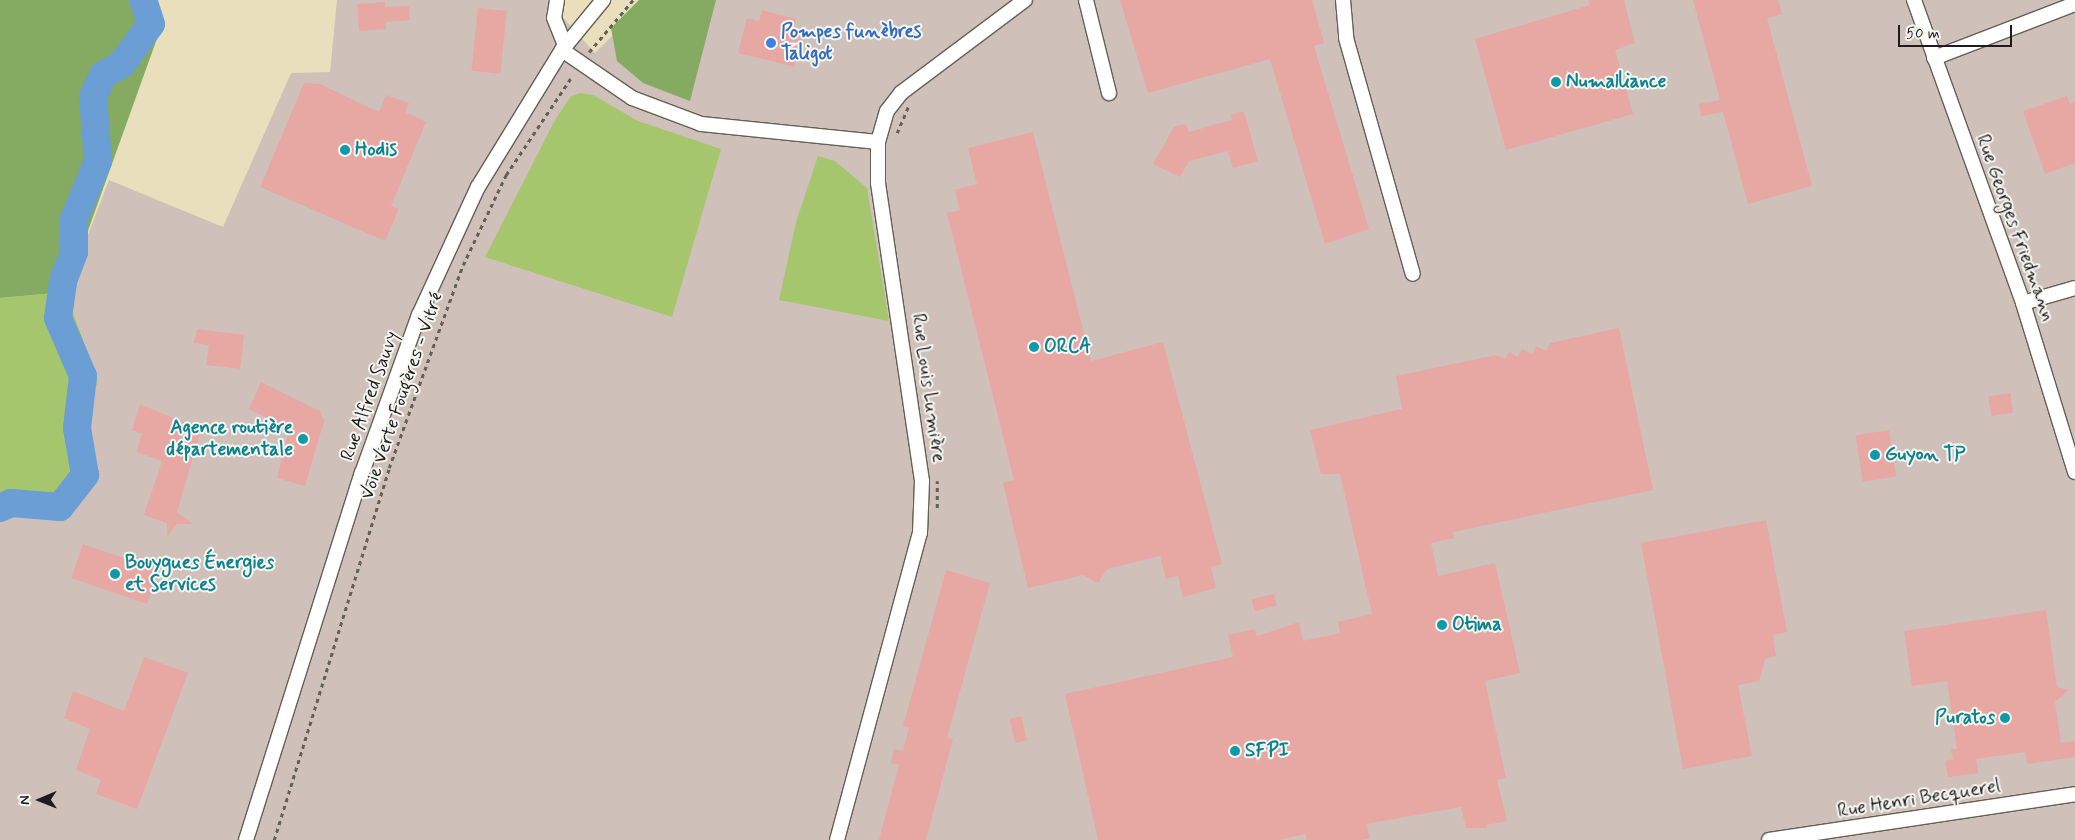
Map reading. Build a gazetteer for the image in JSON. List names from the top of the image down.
{
  "streets": {
    "street": [
      "Rue Georges Friedmann",
      "Rue Louis Lumière",
      "Rue Alfred Sauvy",
      "Rue Henri Becquerel"
    ],
    "path": ["Voie Verte Fougères - Vitré"]
  },
  "places": [
    "Pompes funèbres Taligot",
    "Numalliance",
    "Hodis",
    "ORCA",
    "Agence routière départementale",
    "Guyon TP",
    "Bouygues Énergies et Services",
    "Otima",
    "Puratos",
    "SFPI"
  ],
  "scale_bar": "50 m",
  "north": "left"
}
